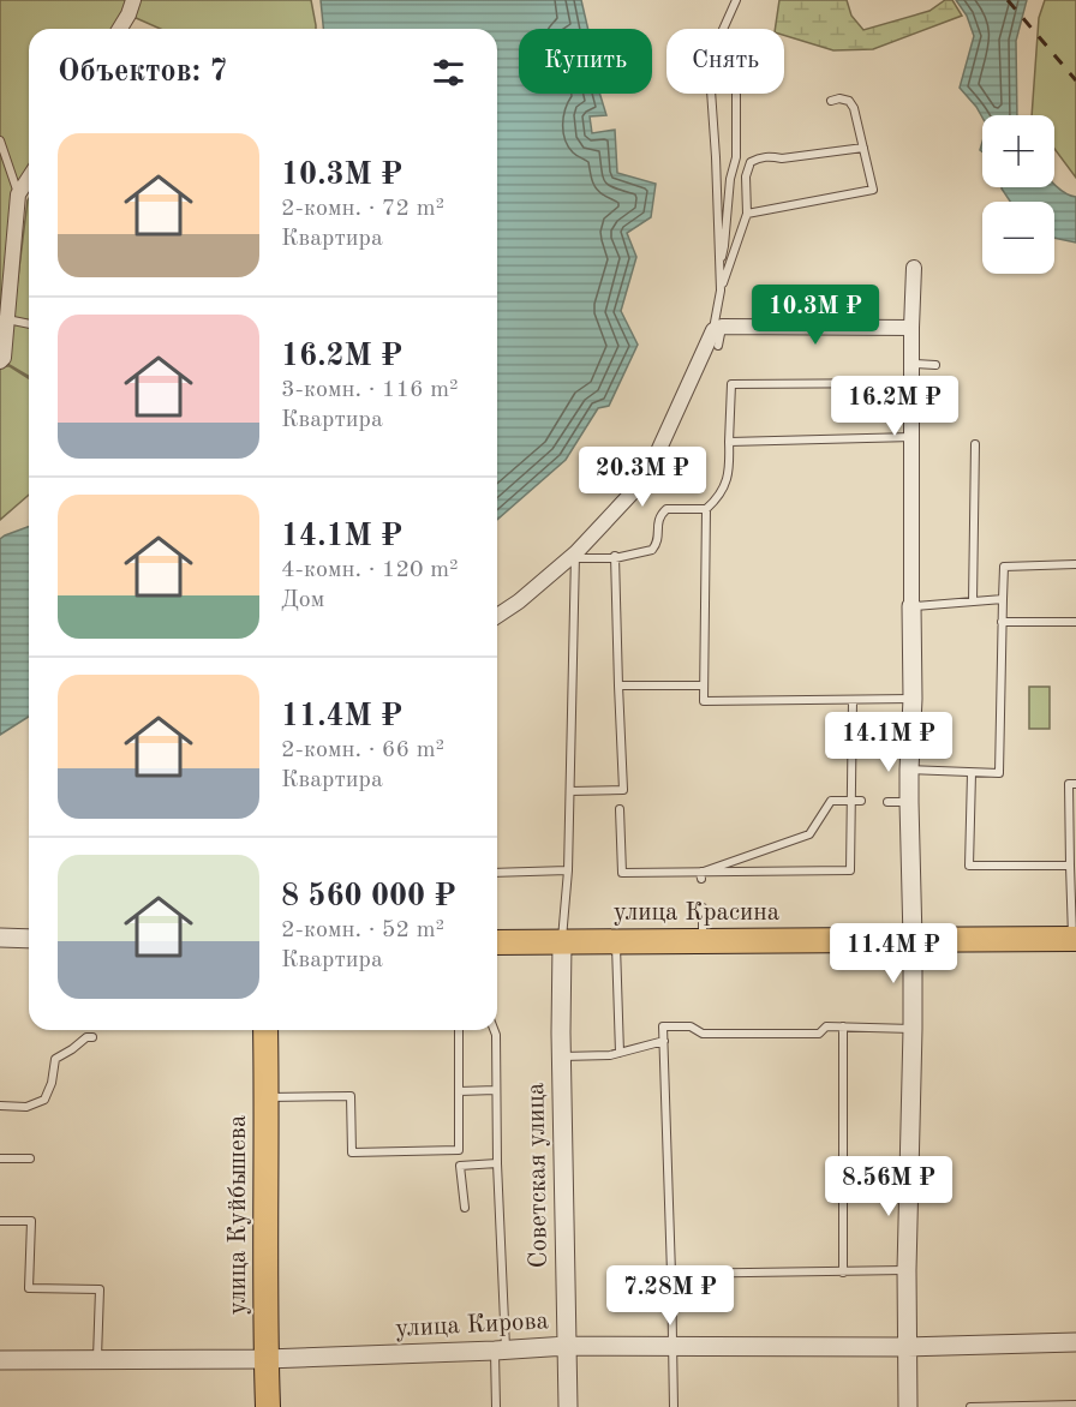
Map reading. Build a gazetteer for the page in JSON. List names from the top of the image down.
{
  "streets": {
    "main road": ["улица Красина", "улица Куйбышева"],
    "street": ["Советская улица", "улица Кирова"]
  },
  "crossings": [
    ["улица Красина", "Советская улица"],
    ["Советская улица", "улица Кирова"],
    ["улица Куйбышева", "улица Кирова"]
  ],
  "page": {
    "chip": ["Купить", "Снять"],
    "heading": "Объектов: 7",
    "map_buttons": ["+", "−"],
    "list": [
      {
        "name": "10.3M ₽",
        "note": "2-комн. · 72 m² · Квартира"
      },
      {
        "name": "16.2M ₽",
        "note": "3-комн. · 116 m² · Квартира"
      },
      {
        "name": "14.1M ₽",
        "note": "4-комн. · 120 m² · Дом"
      },
      {
        "name": "11.4M ₽",
        "note": "2-комн. · 66 m² · Квартира"
      },
      {
        "name": "8 560 000 ₽",
        "note": "2-комн. · 52 m² · Квартира"
      }
    ],
    "price": [
      "10.3M ₽",
      "16.2M ₽",
      "20.3M ₽",
      "14.1M ₽",
      "11.4M ₽",
      "8.56M ₽",
      "7.28M ₽"
    ]
  }
}
